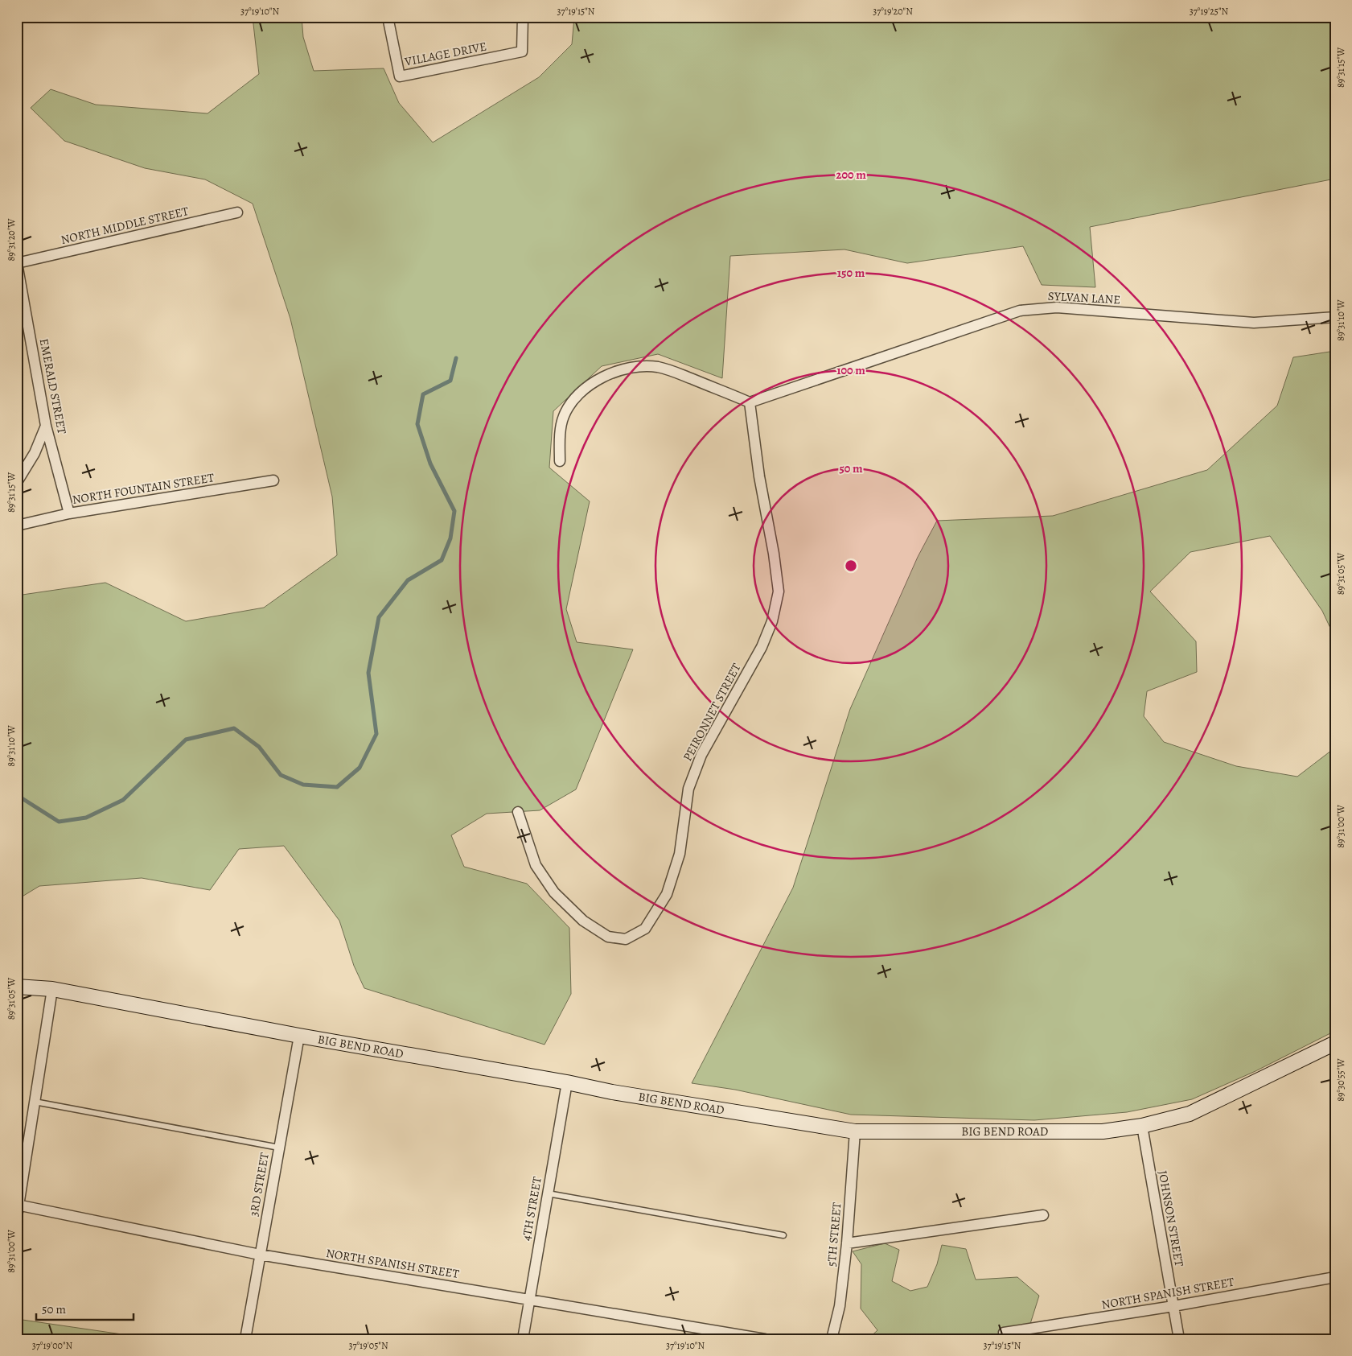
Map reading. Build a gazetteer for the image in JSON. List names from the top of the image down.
{
  "streets": {
    "main road": ["BIG BEND ROAD"],
    "street": [
      "VILLAGE DRIVE",
      "NORTH MIDDLE STREET",
      "SYLVAN LANE",
      "EMERALD STREET",
      "NORTH FOUNTAIN STREET",
      "PEIRONNET STREET",
      "3RD STREET",
      "4TH STREET",
      "JOHNSON STREET",
      "5TH STREET",
      "NORTH SPANISH STREET"
    ]
  },
  "crossings": [
    ["NORTH MIDDLE STREET", "EMERALD STREET"],
    ["SYLVAN LANE", "PEIRONNET STREET"],
    ["EMERALD STREET", "NORTH FOUNTAIN STREET"],
    ["BIG BEND ROAD", "3RD STREET"],
    ["BIG BEND ROAD", "4TH STREET"],
    ["BIG BEND ROAD", "JOHNSON STREET"],
    ["BIG BEND ROAD", "5TH STREET"],
    ["3RD STREET", "NORTH SPANISH STREET"],
    ["4TH STREET", "NORTH SPANISH STREET"],
    ["JOHNSON STREET", "NORTH SPANISH STREET"]
  ],
  "scale_bar": "50 m",
  "coordinates": [
    "37°19'10\"N",
    "37°19'15\"N",
    "37°19'20\"N",
    "37°19'25\"N",
    "89°31'15\"W",
    "89°31'20\"W",
    "89°31'10\"W",
    "89°31'05\"W",
    "89°31'00\"W",
    "89°30'55\"W",
    "37°19'00\"N",
    "37°19'05\"N"
  ],
  "rings": [
    "200 m",
    "150 m",
    "100 m",
    "50 m"
  ]
}
